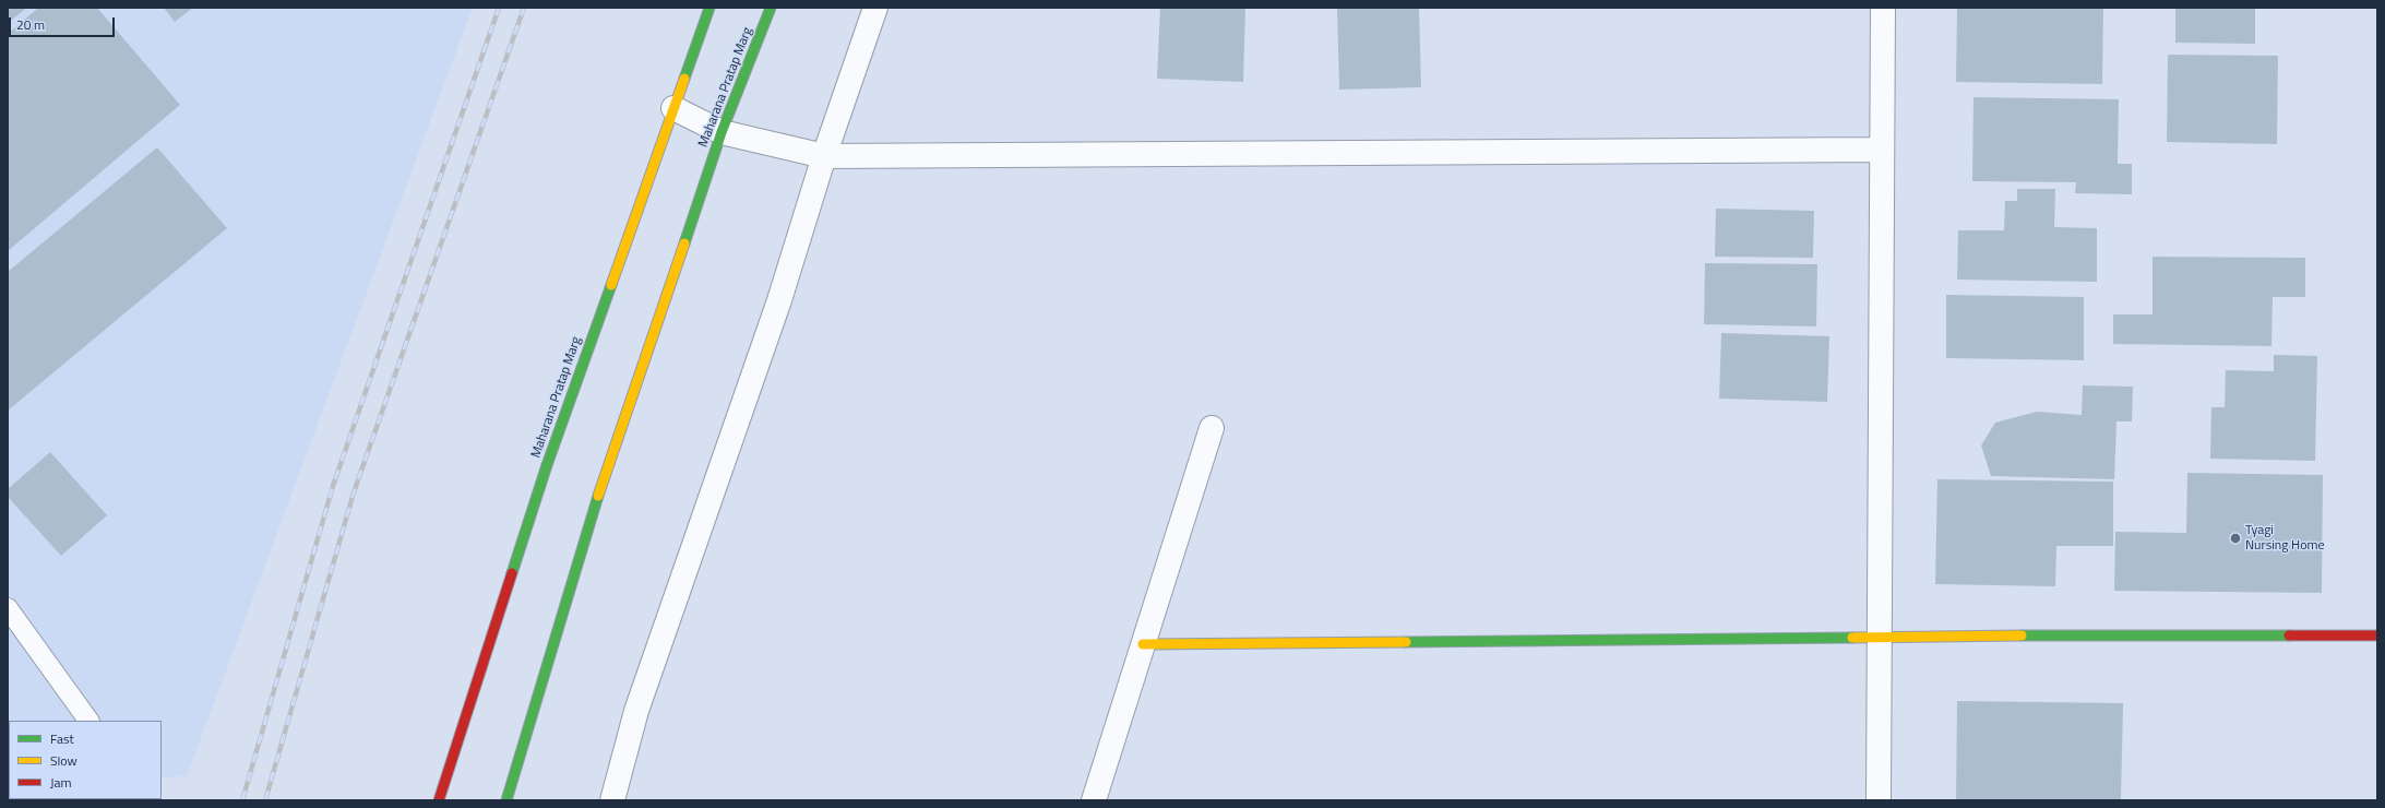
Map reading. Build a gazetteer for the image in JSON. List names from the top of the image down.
{
  "streets": {
    "main road": ["Maharana Pratap Marg"]
  },
  "places": ["Tyagi Nursing Home"],
  "legend": ["Fast", "Slow", "Jam"],
  "scale_bar": "20 m"
}
